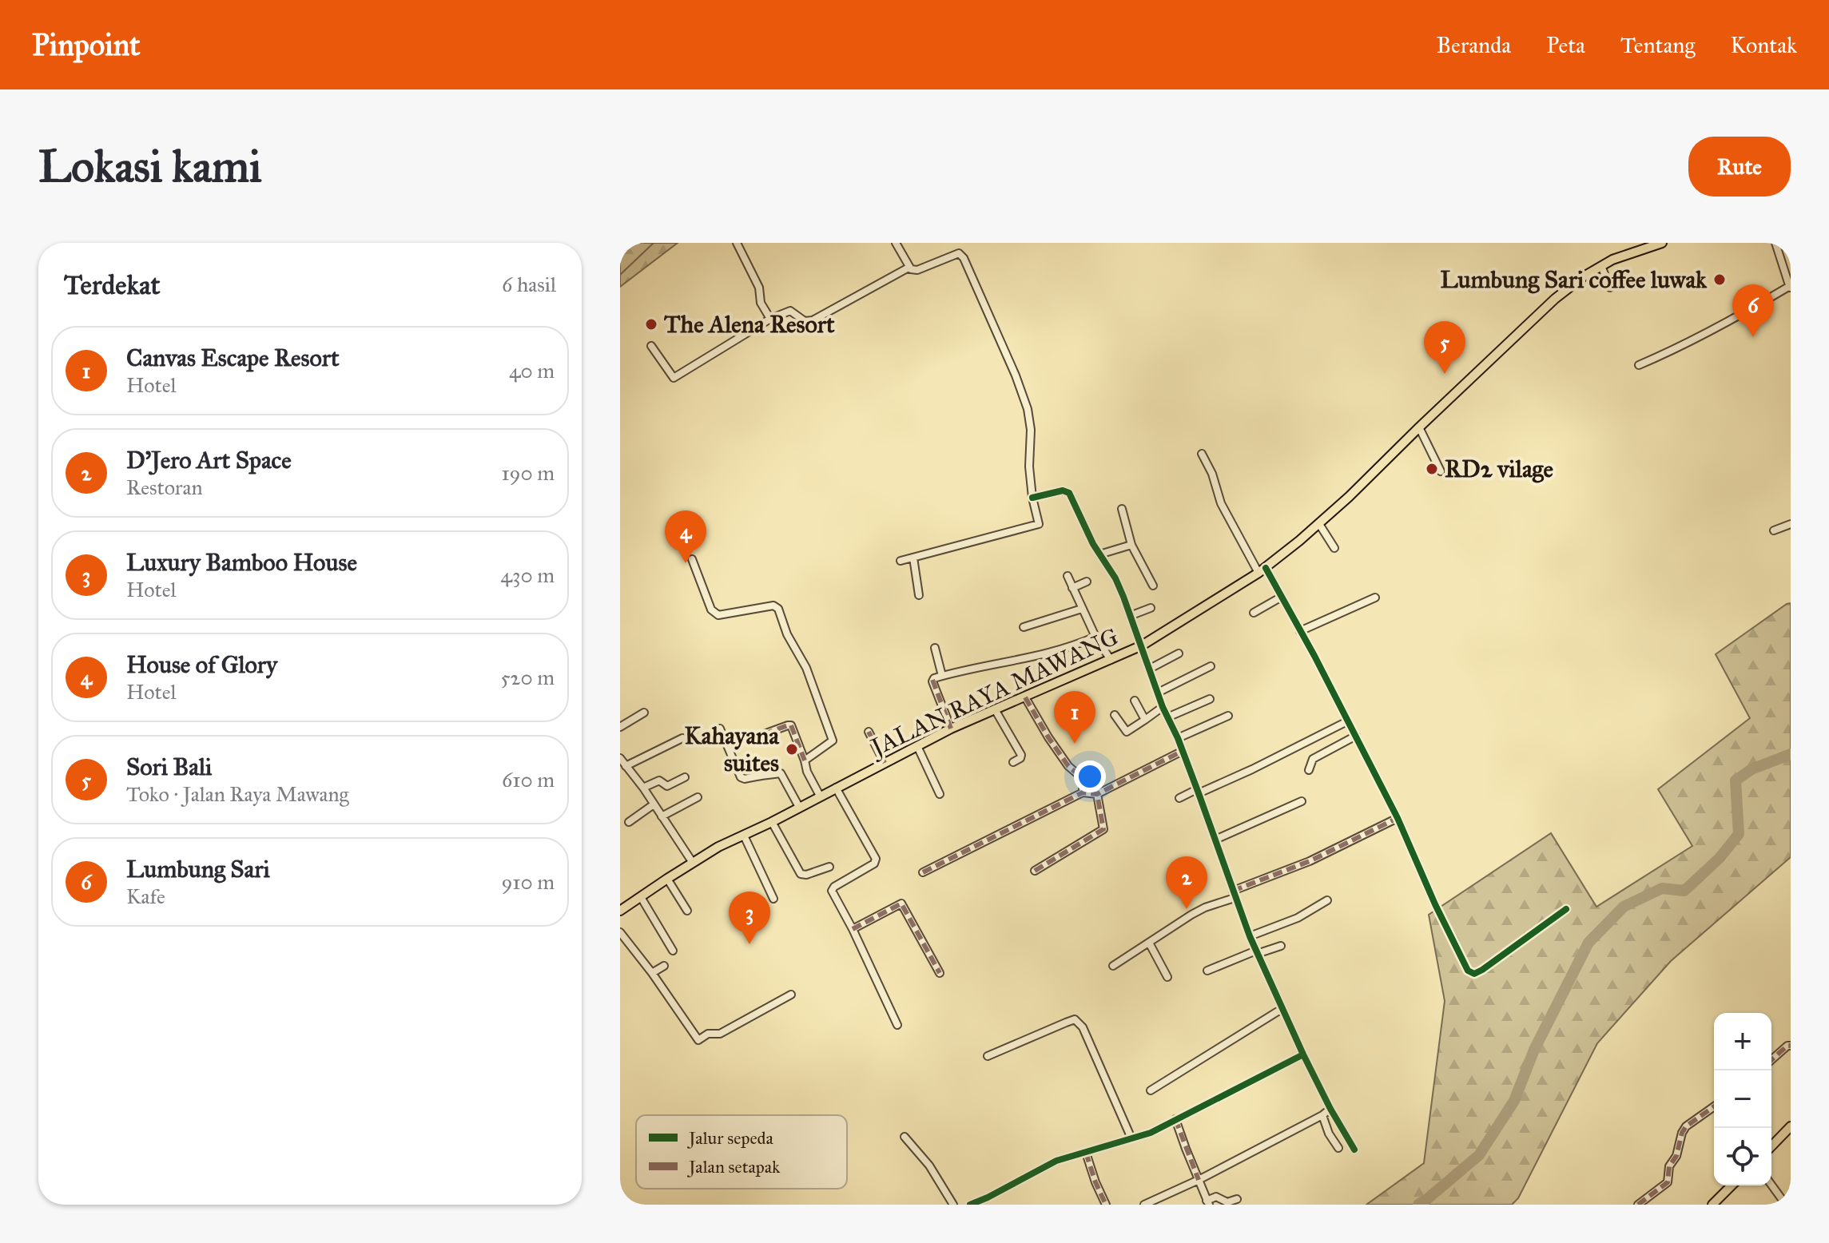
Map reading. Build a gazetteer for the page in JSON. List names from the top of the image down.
{
  "streets": {
    "main road": ["JALAN RAYA MAWANG"]
  },
  "places": [
    "Lumbung Sari coffee luwak",
    "The Alena Resort",
    "RD2 vilage",
    "Kahayana suites"
  ],
  "legend": ["Jalur sepeda", "Jalan setapak"],
  "page": {
    "header": "Pinpoint",
    "nav": [
      "Beranda",
      "Peta",
      "Tentang",
      "Kontak"
    ],
    "buttons": "Rute",
    "title": "Lokasi kami",
    "heading": ["Terdekat", "6 hasil"],
    "pins": [
      "6",
      "5",
      "4",
      "1",
      "2",
      "3"
    ],
    "list": [
      {
        "mark": "1",
        "name": "Canvas Escape Resort",
        "note": "Hotel",
        "value": "40 m"
      },
      {
        "mark": "2",
        "name": "D'Jero Art Space",
        "note": "Restoran",
        "value": "190 m"
      },
      {
        "mark": "3",
        "name": "Luxury Bamboo House",
        "note": "Hotel",
        "value": "430 m"
      },
      {
        "mark": "4",
        "name": "House of Glory",
        "note": "Hotel",
        "value": "520 m"
      },
      {
        "mark": "5",
        "name": "Sori Bali",
        "note": "Toko · Jalan Raya Mawang",
        "value": "610 m"
      },
      {
        "mark": "6",
        "name": "Lumbung Sari",
        "note": "Kafe",
        "value": "910 m"
      }
    ],
    "map_buttons": ["+", "−"]
  }
}
